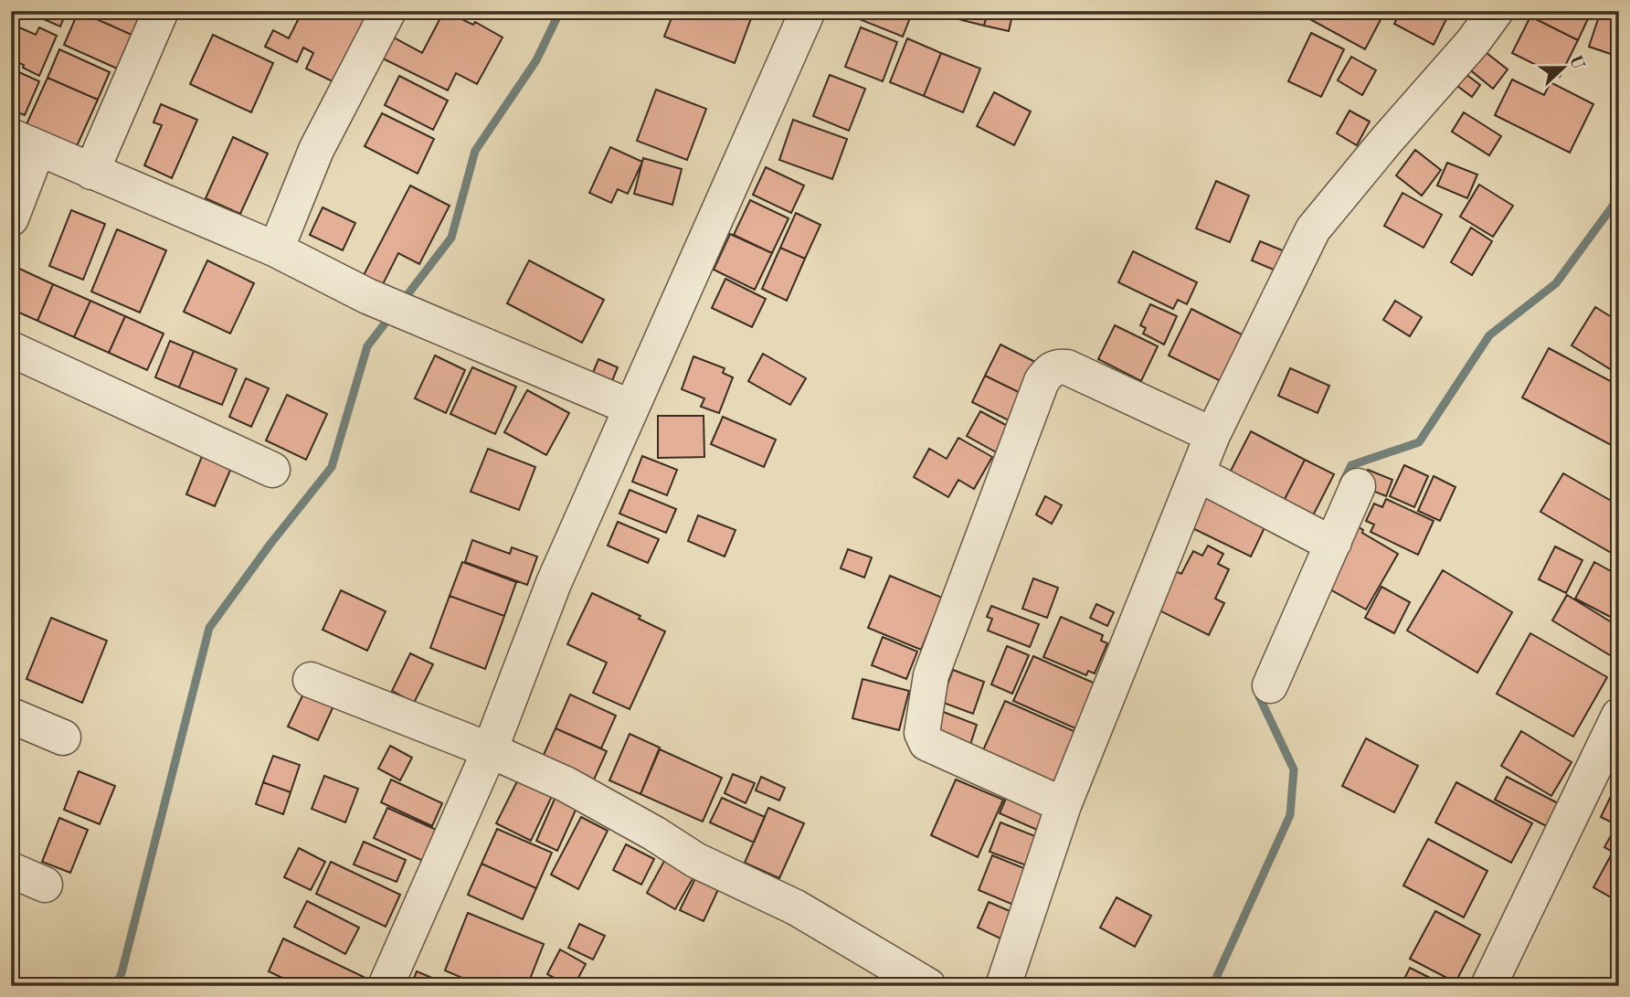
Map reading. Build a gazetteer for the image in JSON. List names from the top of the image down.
{
  "north": "right"
}
